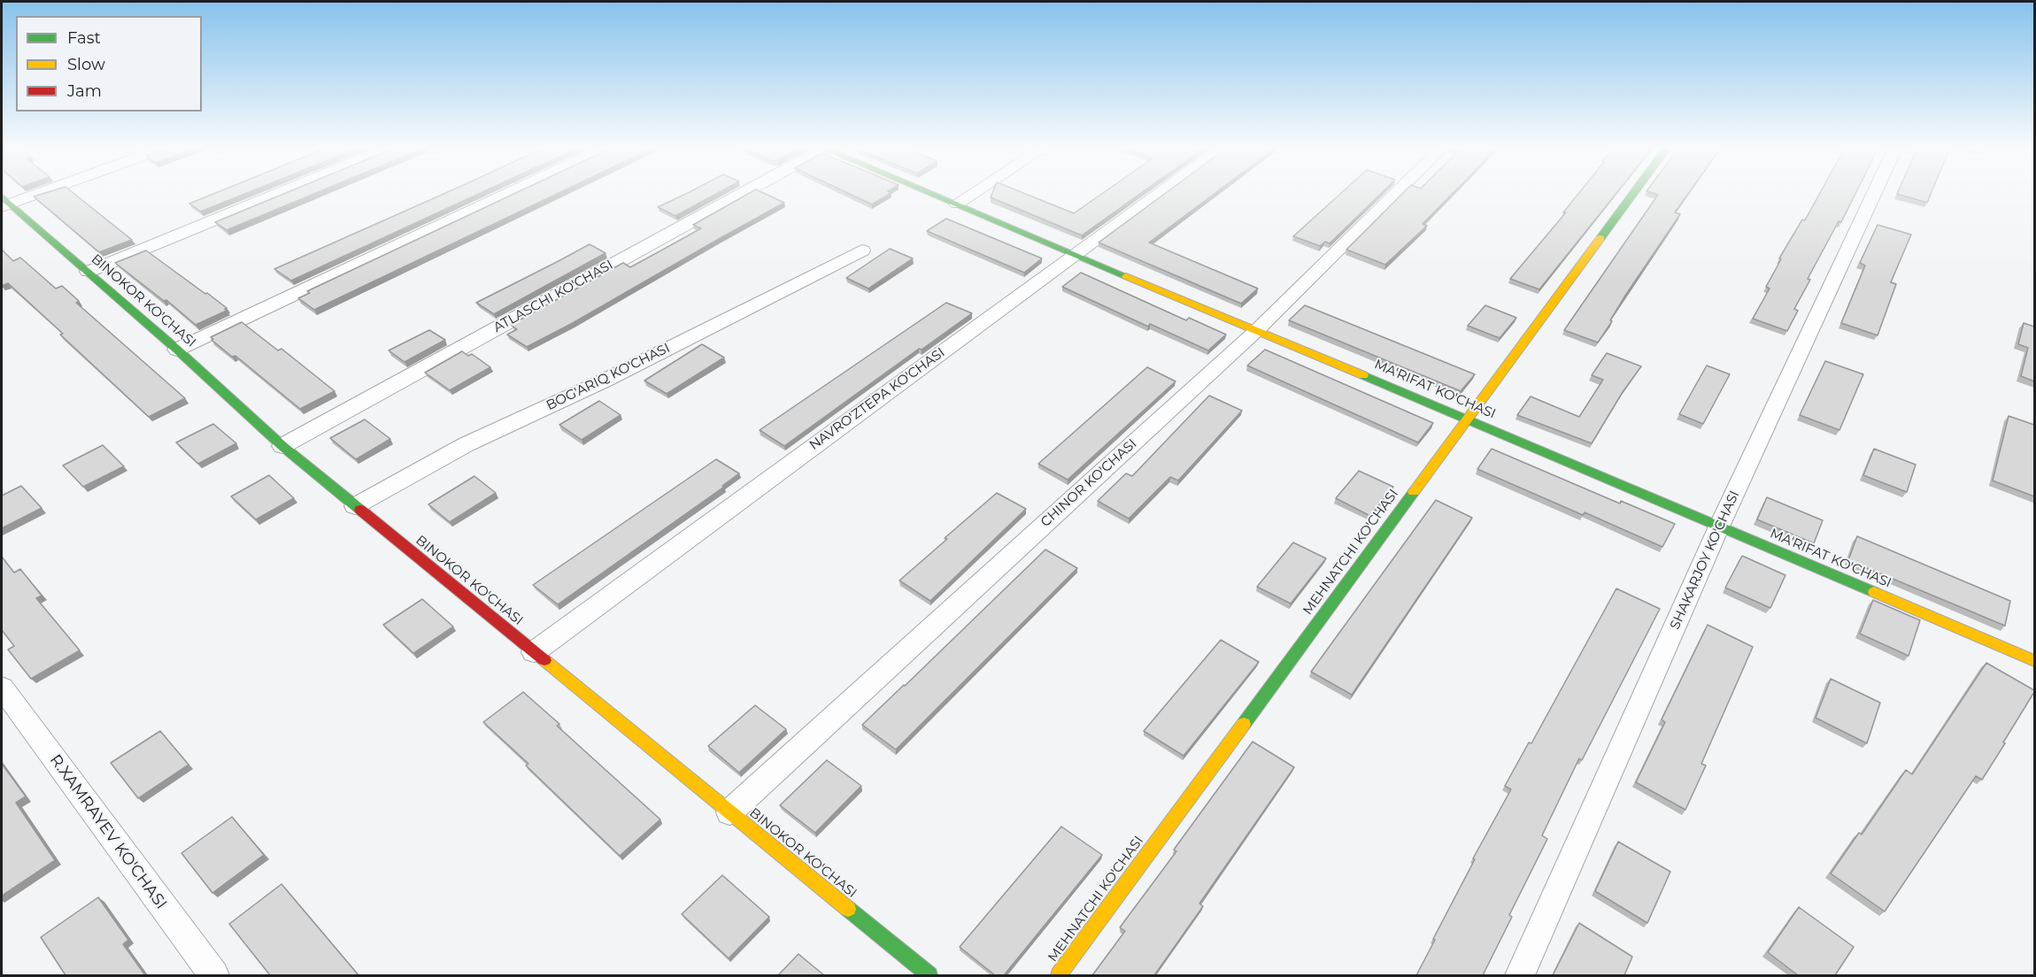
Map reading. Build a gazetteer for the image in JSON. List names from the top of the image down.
{
  "streets": {
    "street": [
      "ATLASCHI KO'CHASI",
      "BINOKOR KO'CHASI",
      "BOG'ARIQ KO'CHASI",
      "MA'RIFAT KO'CHASI",
      "NAVRO'ZTEPA KO'CHASI",
      "CHINOR KO'CHASI",
      "MEHNATCHI KO'CHASI",
      "SHAKARJOY KO'CHASI",
      "R.XAMRAYEV KO'CHASI"
    ]
  },
  "crossings": [
    ["ATLASCHI KO'CHASI", "BINOKOR KO'CHASI"],
    ["BINOKOR KO'CHASI", "BOG'ARIQ KO'CHASI"],
    ["BINOKOR KO'CHASI", "NAVRO'ZTEPA KO'CHASI"],
    ["BINOKOR KO'CHASI", "CHINOR KO'CHASI"],
    ["MA'RIFAT KO'CHASI", "NAVRO'ZTEPA KO'CHASI"],
    ["MA'RIFAT KO'CHASI", "CHINOR KO'CHASI"],
    ["MA'RIFAT KO'CHASI", "MEHNATCHI KO'CHASI"],
    ["MA'RIFAT KO'CHASI", "SHAKARJOY KO'CHASI"]
  ],
  "legend": ["Fast", "Slow", "Jam"]
}
